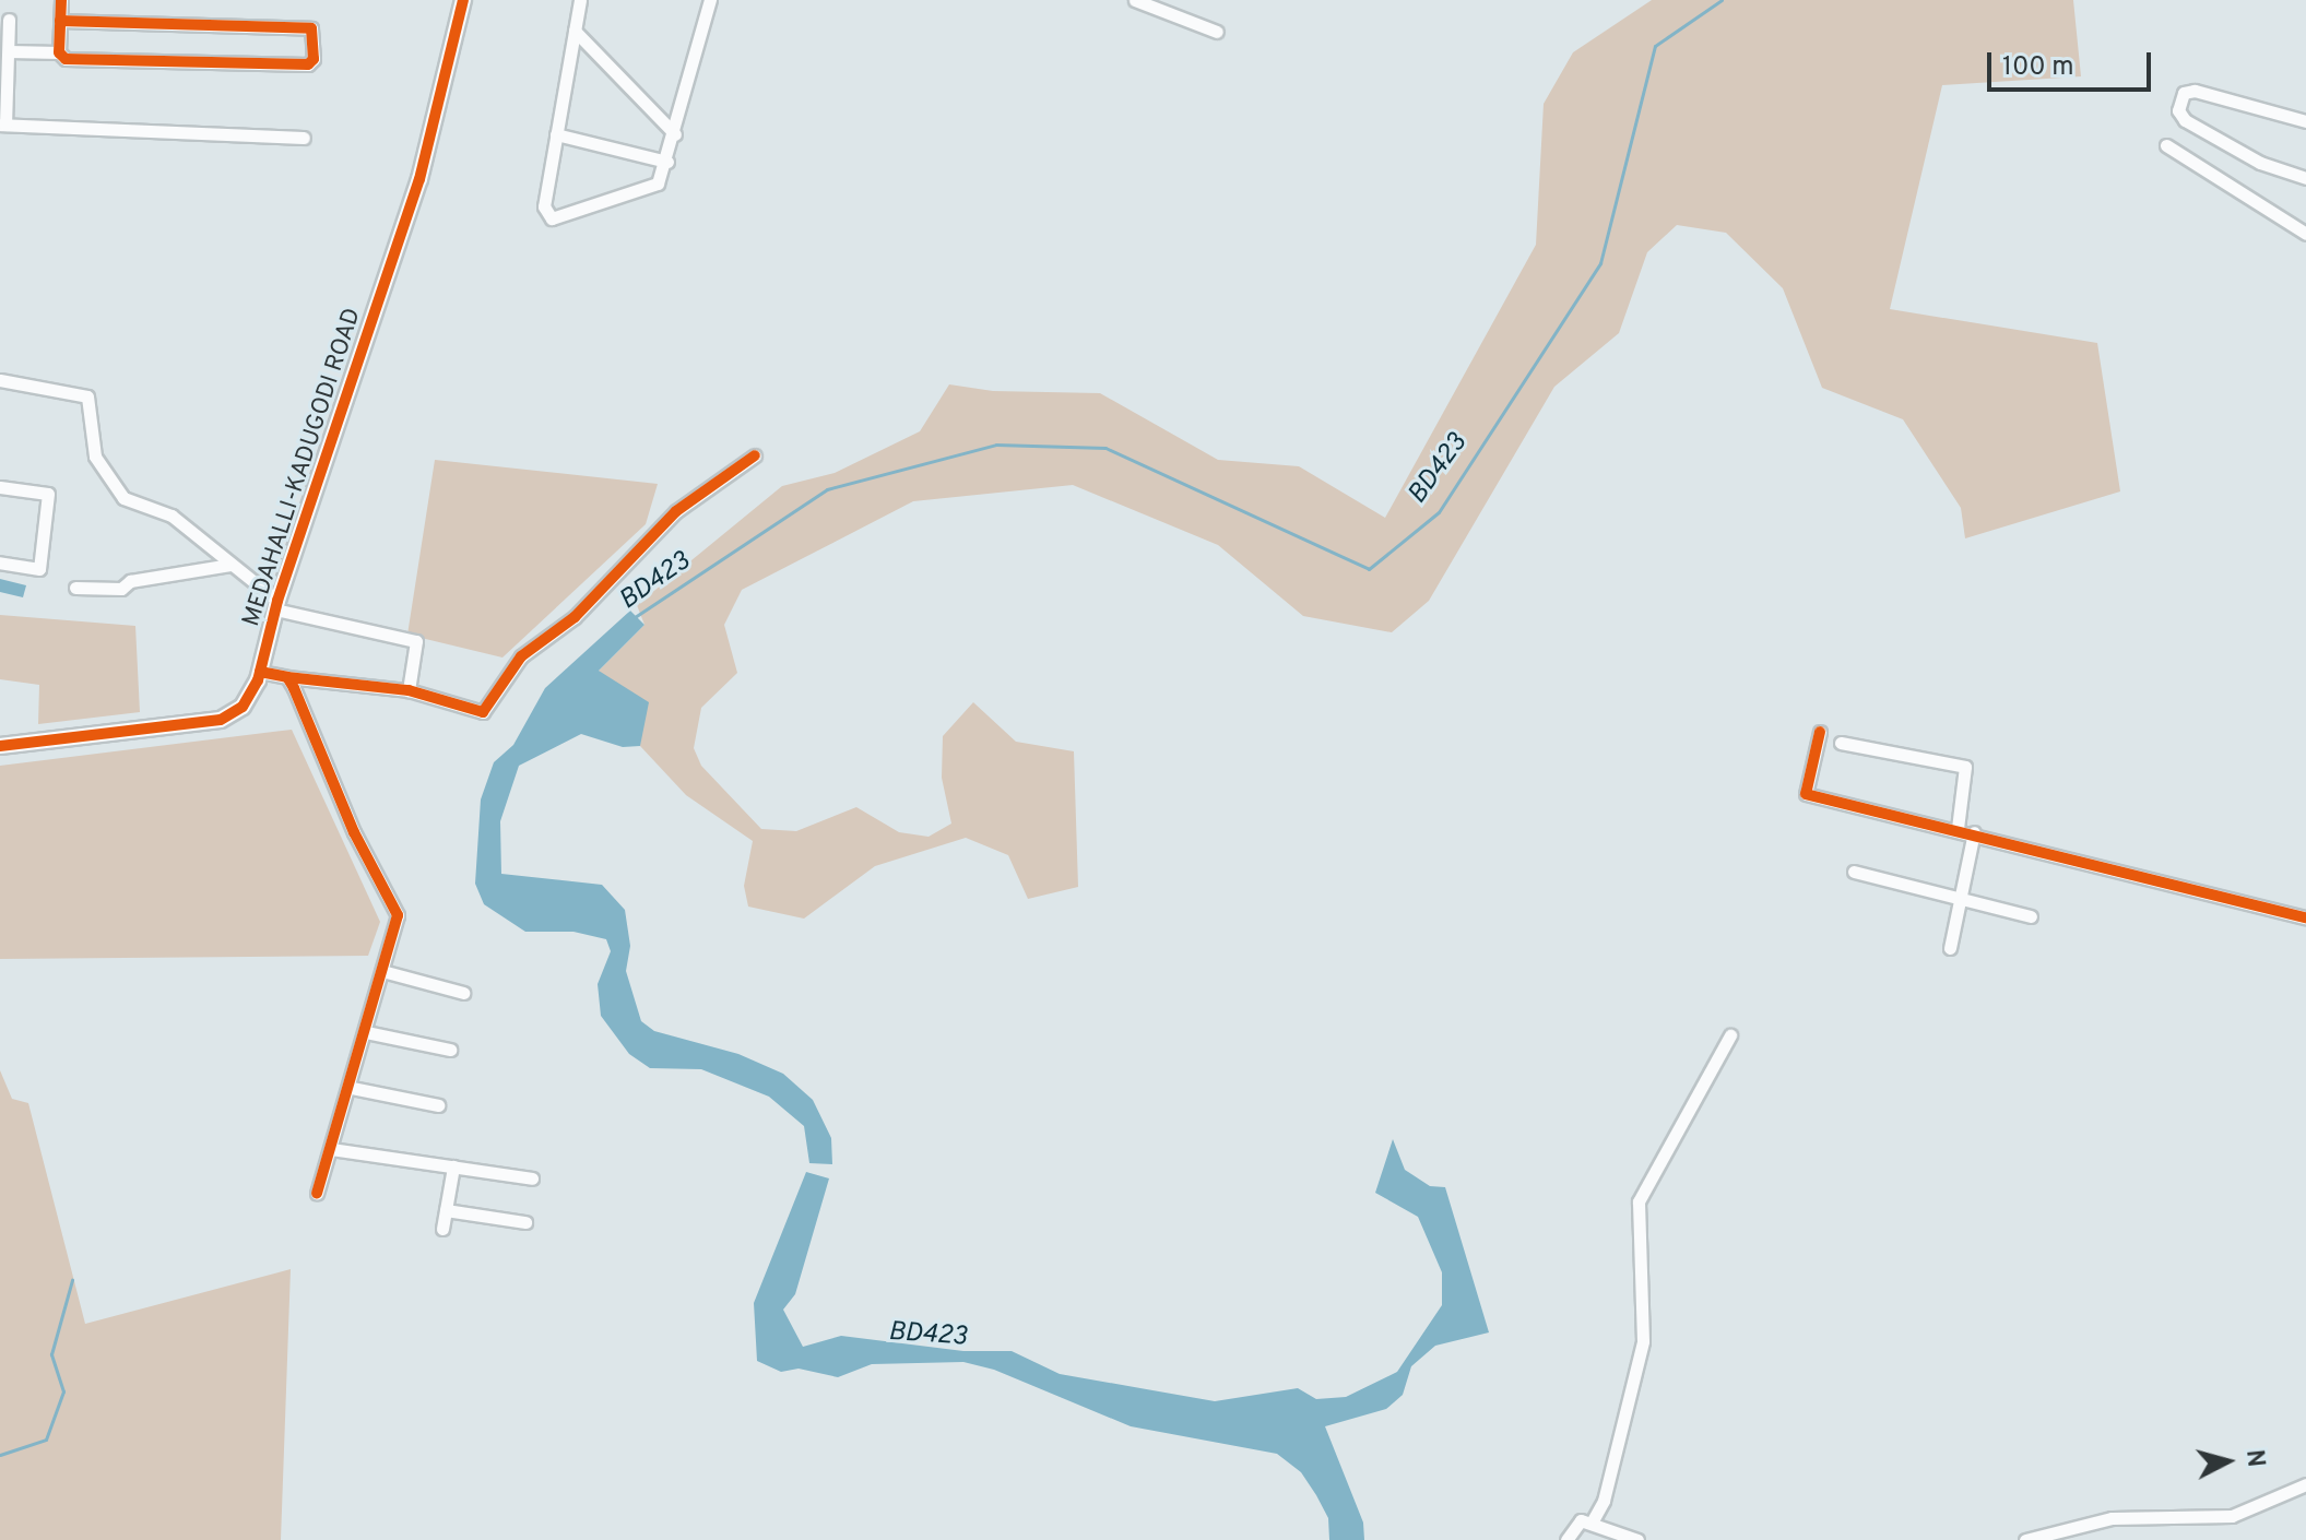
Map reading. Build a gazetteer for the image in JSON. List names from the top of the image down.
{
  "streets": {
    "street": ["MEDAHALLI-KADUGODI ROAD"]
  },
  "water": ["BD423"],
  "scale_bar": "100 m",
  "north": "right"
}
